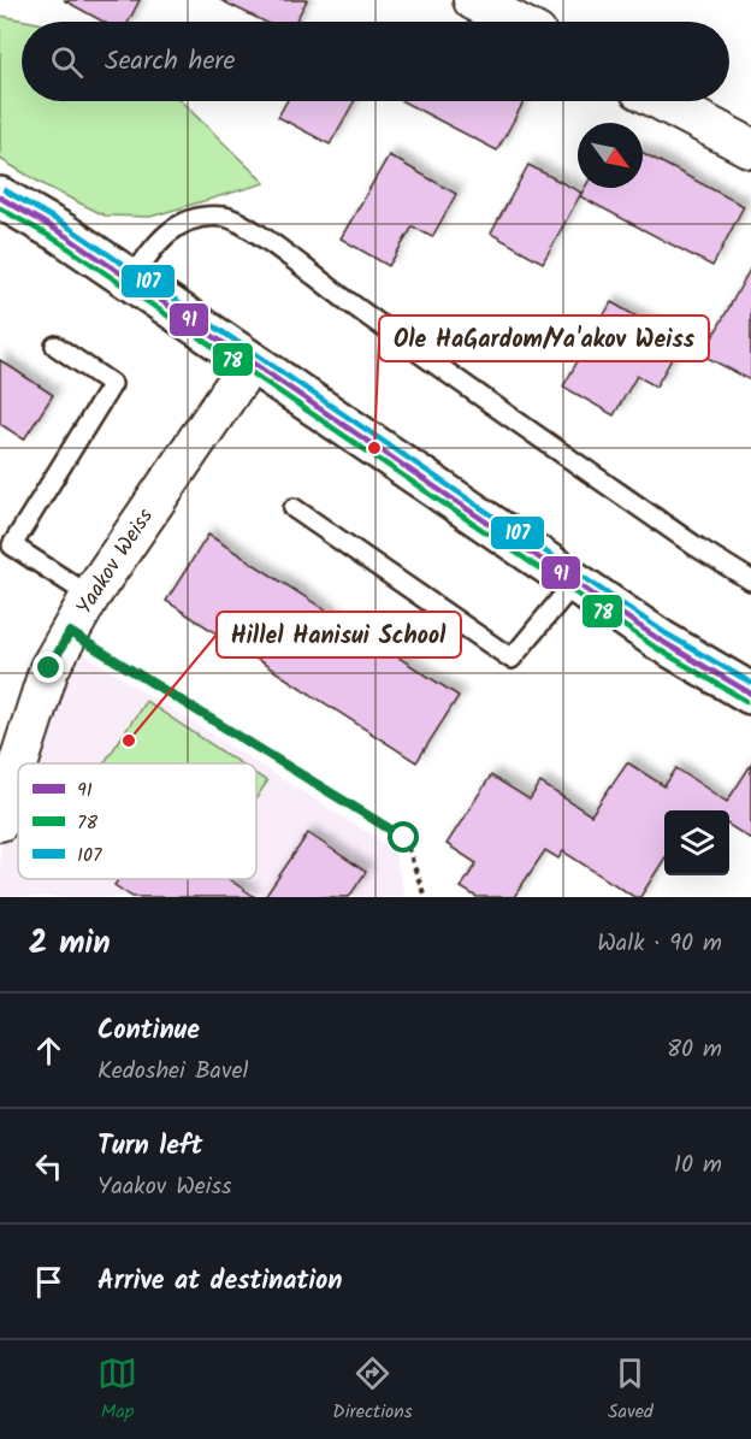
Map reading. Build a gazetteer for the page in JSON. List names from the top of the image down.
{
  "streets": {
    "street": ["Yaakov Weiss"]
  },
  "places": ["Ole HaGardom/Ya'akov Weiss", "Hillel Hanisui School"],
  "lines": ["transit line 107", "transit line 91", "transit line 78"],
  "legend": ["91", "78", "107"],
  "north": "bottom right",
  "page": {
    "search": "Search here",
    "heading": ["2 min", "Walk · 90 m"],
    "list": [
      ["Continue", "Kedoshei Bavel", "80 m"],
      ["Turn left", "Yaakov Weiss", "10 m"],
      "Arrive at destination"
    ],
    "nav": ["Map", "Directions", "Saved"]
  }
}
